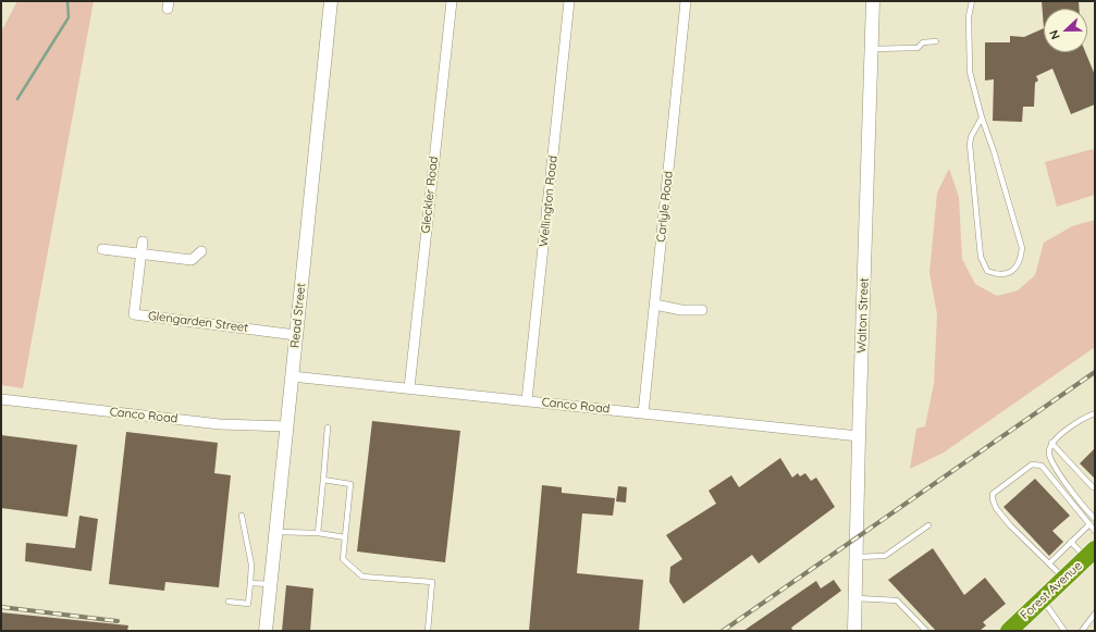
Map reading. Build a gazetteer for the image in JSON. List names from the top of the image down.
{
  "streets": {
    "highway": ["Forest Avenue"],
    "street": [
      "Gleckler Road",
      "Wellington Road",
      "Carlyle Road",
      "Read Street",
      "Walton Street",
      "Glengarden Street",
      "Canco Road"
    ]
  },
  "crossings": [
    ["Gleckler Road", "Canco Road"],
    ["Wellington Road", "Canco Road"],
    ["Carlyle Road", "Canco Road"],
    ["Read Street", "Glengarden Street"],
    ["Read Street", "Canco Road"],
    ["Walton Street", "Canco Road"]
  ],
  "north": "left"
}
